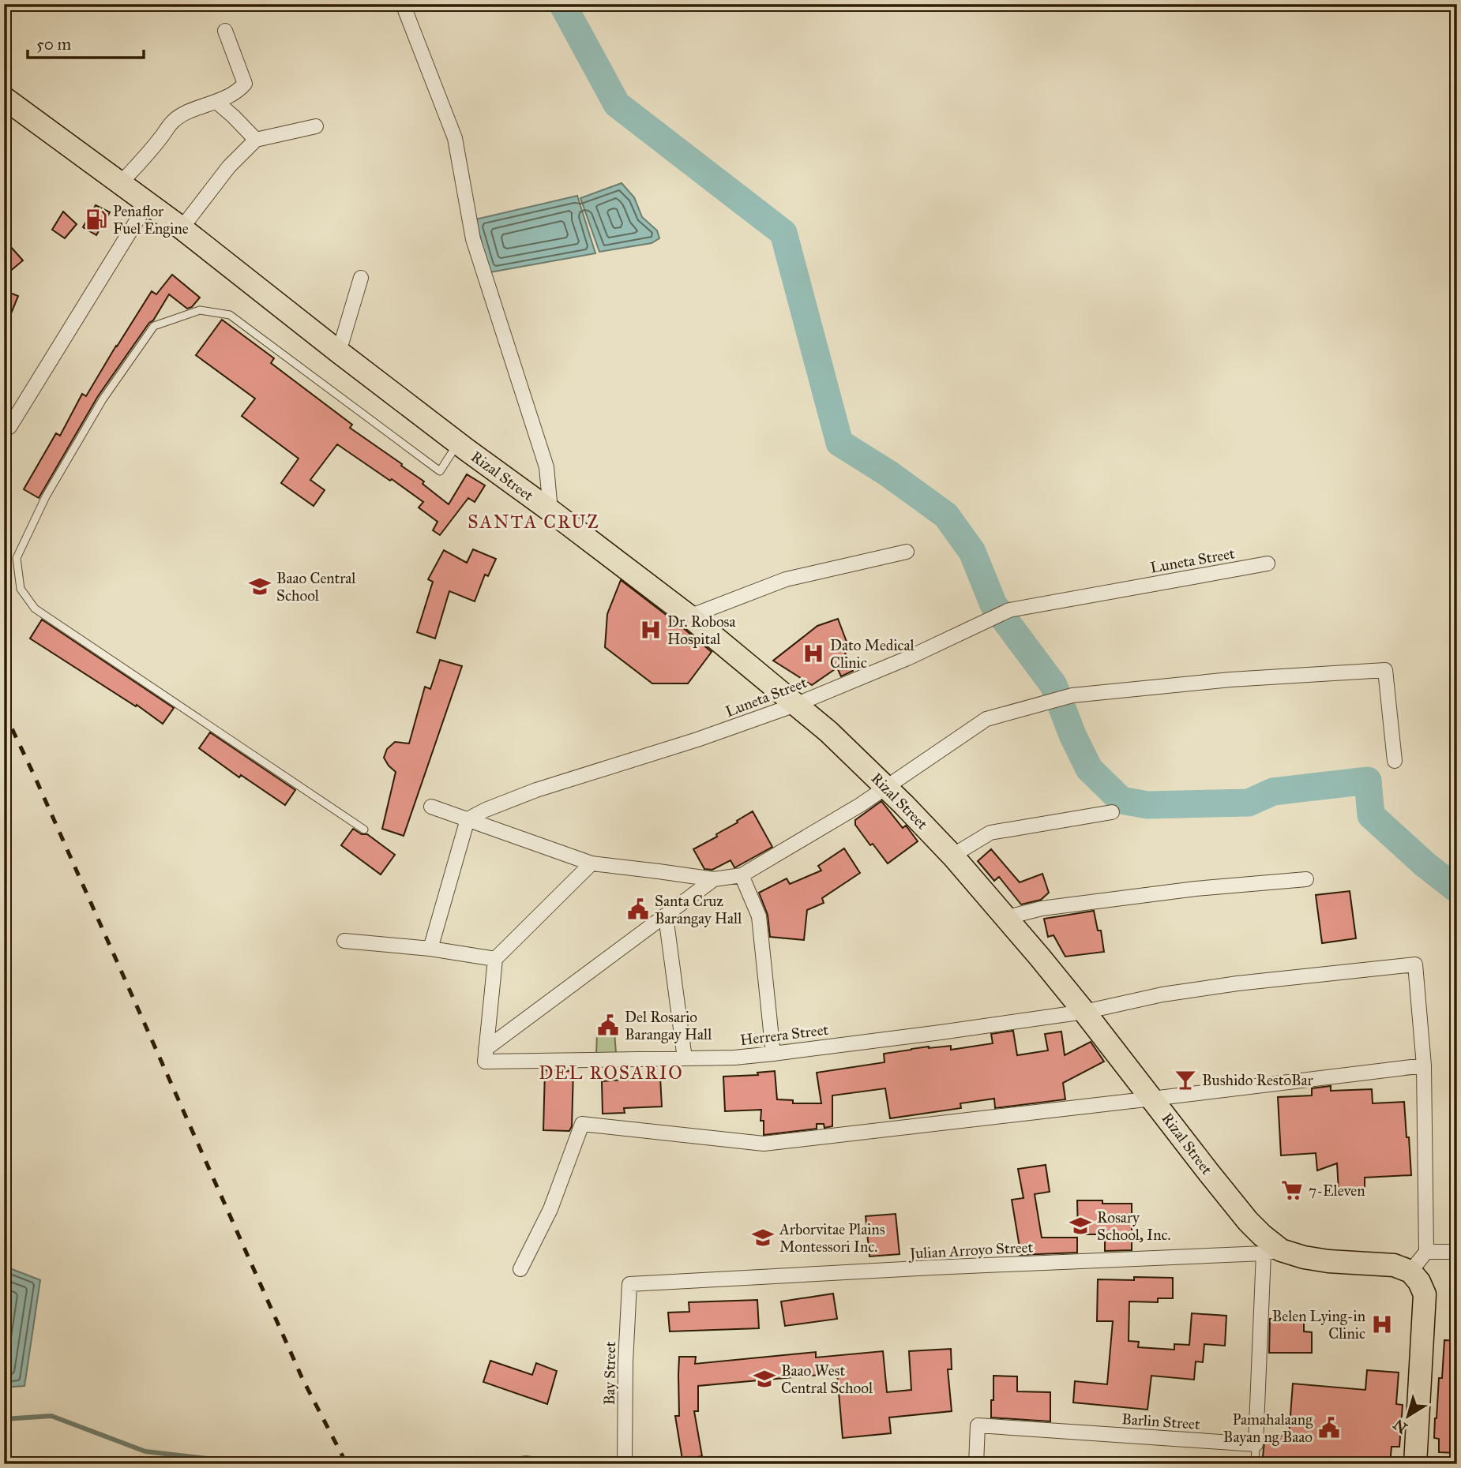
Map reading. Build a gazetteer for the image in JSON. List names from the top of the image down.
{
  "streets": {
    "main road": ["Rizal Street"],
    "street": [
      "Luneta Street",
      "Herrera Street",
      "Julian Arroyo Street",
      "Bay Street",
      "Barlin Street"
    ]
  },
  "crossings": [
    ["Rizal Street", "Luneta Street"],
    ["Rizal Street", "Herrera Street"],
    ["Rizal Street", "Julian Arroyo Street"],
    ["Julian Arroyo Street", "Bay Street"]
  ],
  "districts": ["SANTA CRUZ", "DEL ROSARIO"],
  "places": {
    "fuel station": ["Penaflor Fuel Engine"],
    "school or university": [
      "Baao Central School",
      "Rosary School, Inc.",
      "Arborvitae Plains Montessori Inc.",
      "Baao West Central School"
    ],
    "hospital": ["Dr. Robosa Hospital", "Dato Medical Clinic", "Belen Lying-in Clinic"],
    "public building": ["Santa Cruz Barangay Hall", "Del Rosario Barangay Hall", "Pamahalaang Bayan ng Baao"],
    "bar": ["Bushido RestoBar"],
    "supermarket": ["7-Eleven"]
  },
  "scale_bar": "50 m",
  "north": "bottom left"
}
